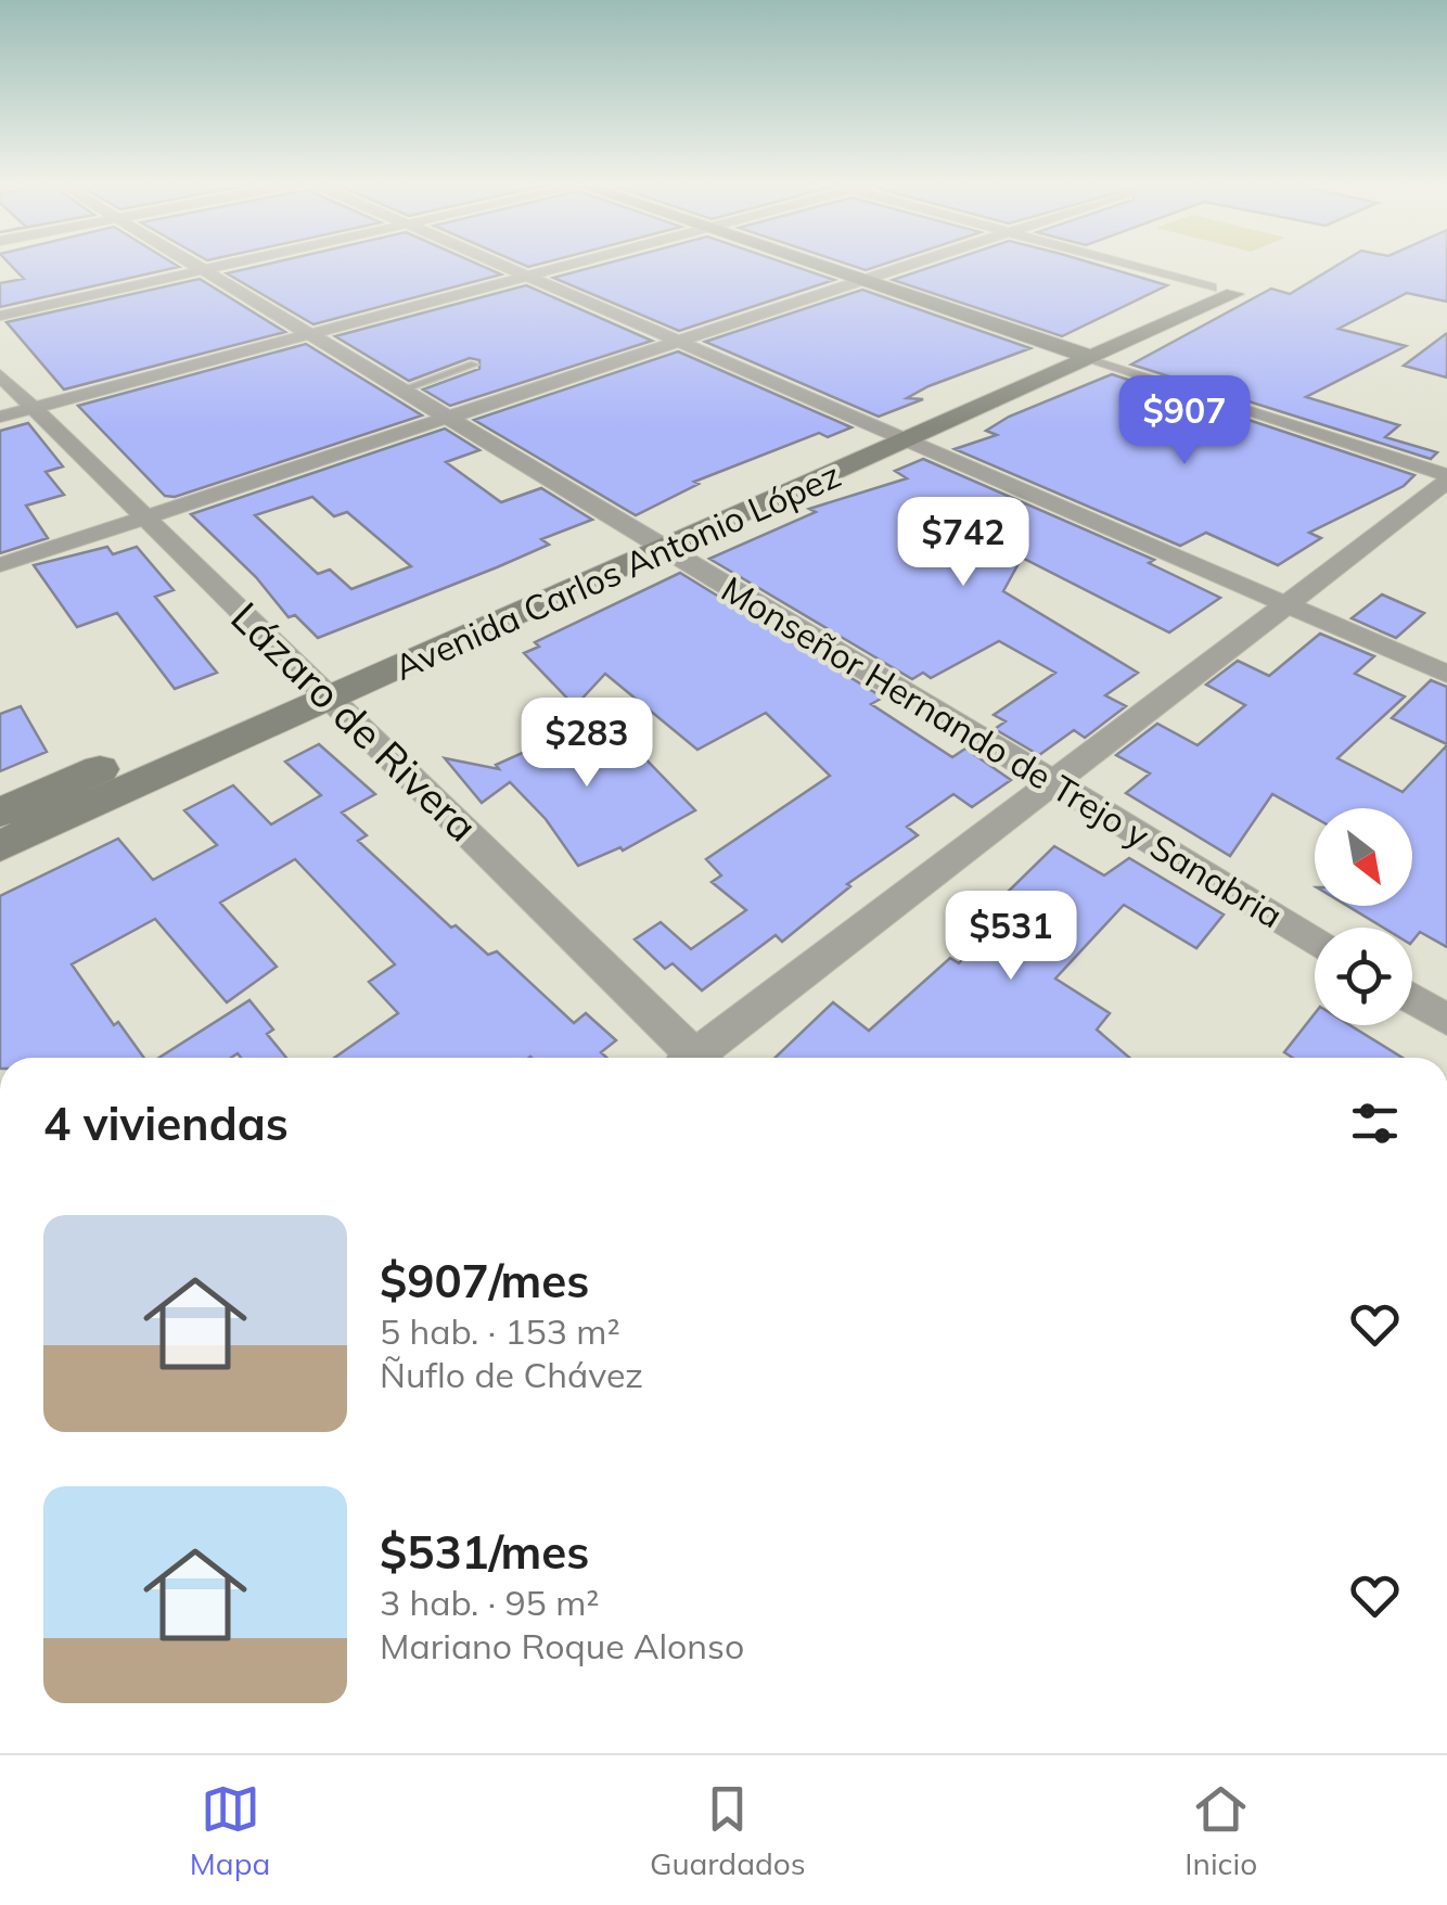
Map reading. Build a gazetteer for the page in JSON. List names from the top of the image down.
{
  "streets": {
    "main road": ["Avenida Carlos Antonio López"],
    "street": ["Lázaro de Rivera", "Monseñor Hernando de Trejo y Sanabria"]
  },
  "crossings": [
    ["Avenida Carlos Antonio López", "Lázaro de Rivera"],
    ["Avenida Carlos Antonio López", "Monseñor Hernando de Trejo y Sanabria"]
  ],
  "north": "bottom right",
  "page": {
    "price": [
      "$907",
      "$742",
      "$283",
      "$531"
    ],
    "heading": "4 viviendas",
    "list": [
      {
        "name": "$907/mes",
        "note": "5 hab. · 153 m² · Ñuflo de Chávez"
      },
      {
        "name": "$531/mes",
        "note": "3 hab. · 95 m² · Mariano Roque Alonso"
      }
    ],
    "tabs": ["Mapa", "Guardados", "Inicio"]
  }
}
